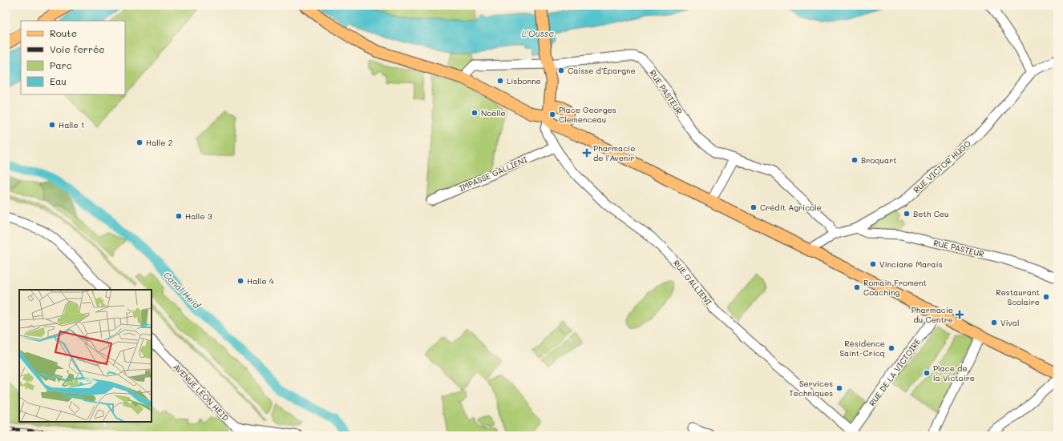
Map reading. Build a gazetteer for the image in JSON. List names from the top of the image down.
{
  "streets": {
    "street": [
      "RUE PASTEUR",
      "RUE VICTOR HUGO",
      "IMPASSE GALLIENI",
      "RUE GALLIENI",
      "RUE DE LA VICTOIRE",
      "AVENUE LÉON HEID"
    ]
  },
  "crossings": [
    ["RUE PASTEUR", "RUE VICTOR HUGO"],
    ["IMPASSE GALLIENI", "RUE GALLIENI"],
    ["RUE GALLIENI", "RUE DE LA VICTOIRE"]
  ],
  "water": ["L'Ousse", "Canal Heïd"],
  "places": {
    "other": [
      "Caisse d'Épargne",
      "Lisbonne",
      "Noëlle",
      "Place Georges Clemenceau",
      "Halle 1",
      "Halle 2",
      "Broquart",
      "Crédit Agricole",
      "Beth Ceu",
      "Halle 3",
      "Vinciane Marais",
      "Halle 4",
      "Romain Froment Coaching",
      "Restaurant Scolaire",
      "Vival",
      "Résidence Saint-Cricq",
      "Place de la Victoire",
      "Services Techniques"
    ],
    "health": ["Pharmacie de l'Avenir", "Pharmacie du Centre"]
  },
  "legend": [
    "Route",
    "Voie ferrée",
    "Parc",
    "Eau"
  ]
}
